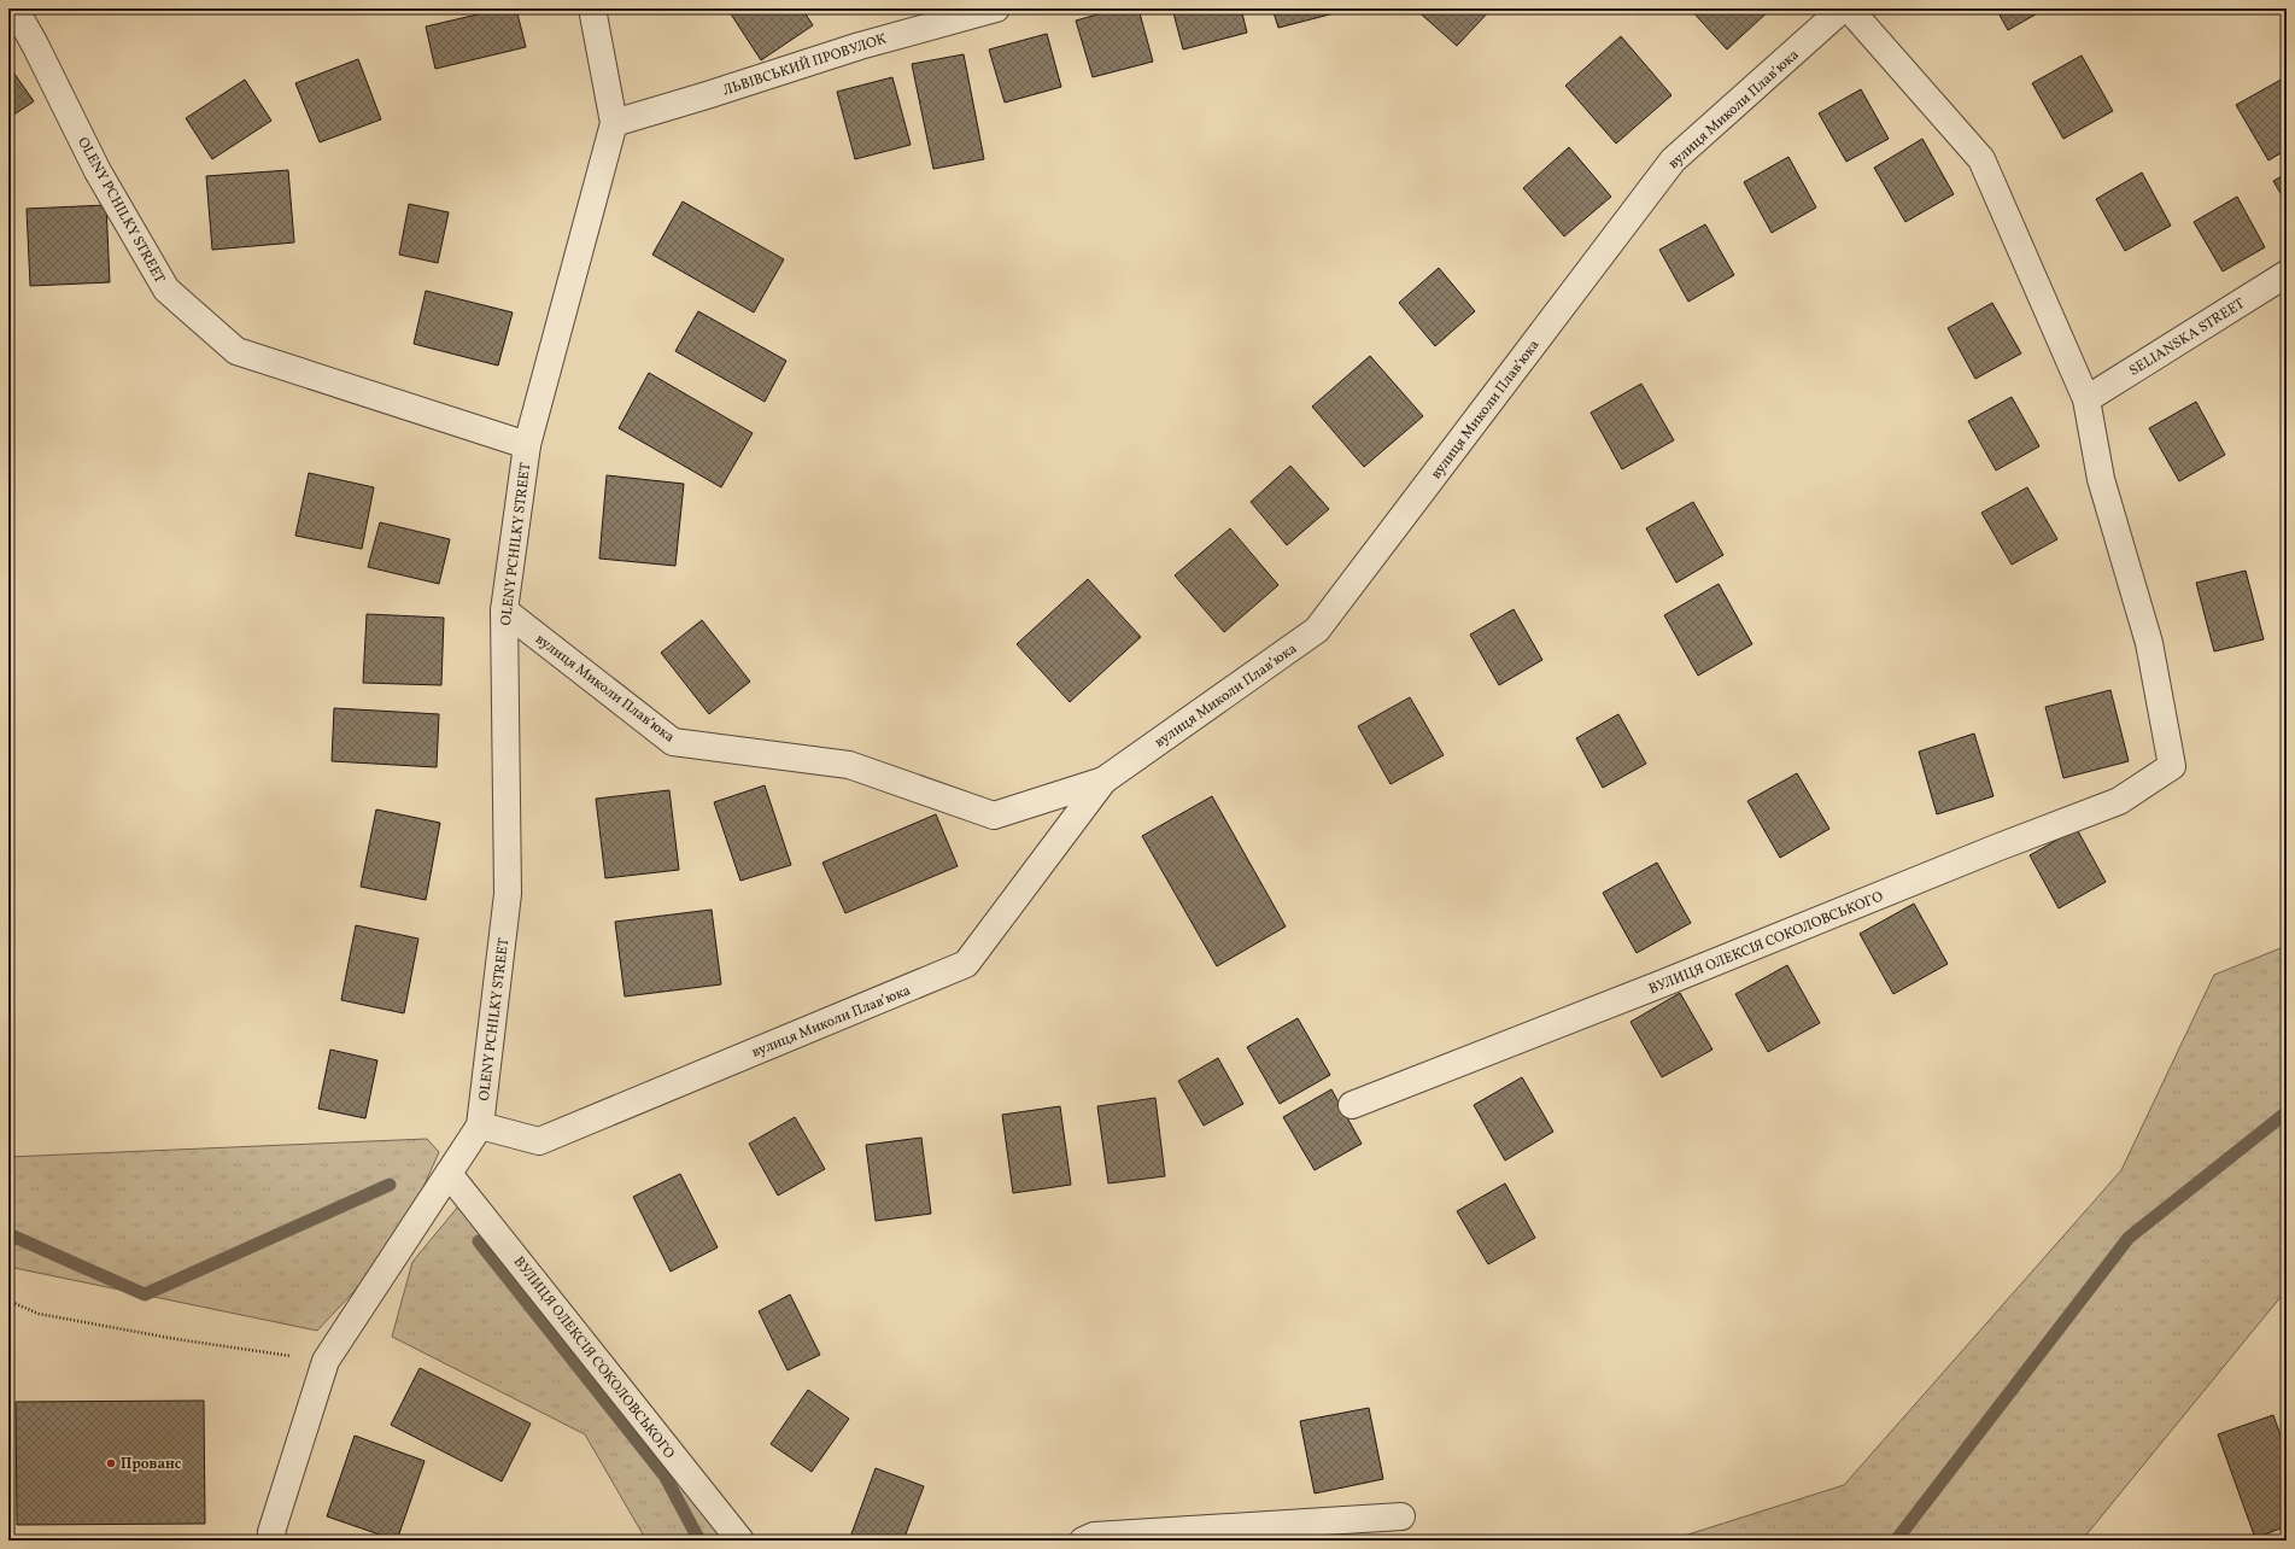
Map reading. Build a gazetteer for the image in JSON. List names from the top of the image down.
{
  "streets": {
    "street": [
      "ЛЬВІВСЬКИЙ ПРОВУЛОК",
      "вулиця Миколи Плавʼюка",
      "OLENY PCHILKY STREET",
      "SELIANSKA STREET",
      "ВУЛИЦЯ ОЛЕКСІЯ СОКОЛОВСЬКОГО"
    ]
  },
  "crossings": [
    ["ЛЬВІВСЬКИЙ ПРОВУЛОК", "OLENY PCHILKY STREET"],
    ["вулиця Миколи Плавʼюка", "OLENY PCHILKY STREET"],
    ["OLENY PCHILKY STREET", "ВУЛИЦЯ ОЛЕКСІЯ СОКОЛОВСЬКОГО"],
    ["SELIANSKA STREET", "ВУЛИЦЯ ОЛЕКСІЯ СОКОЛОВСЬКОГО"]
  ],
  "places": ["Прованс"]
}
